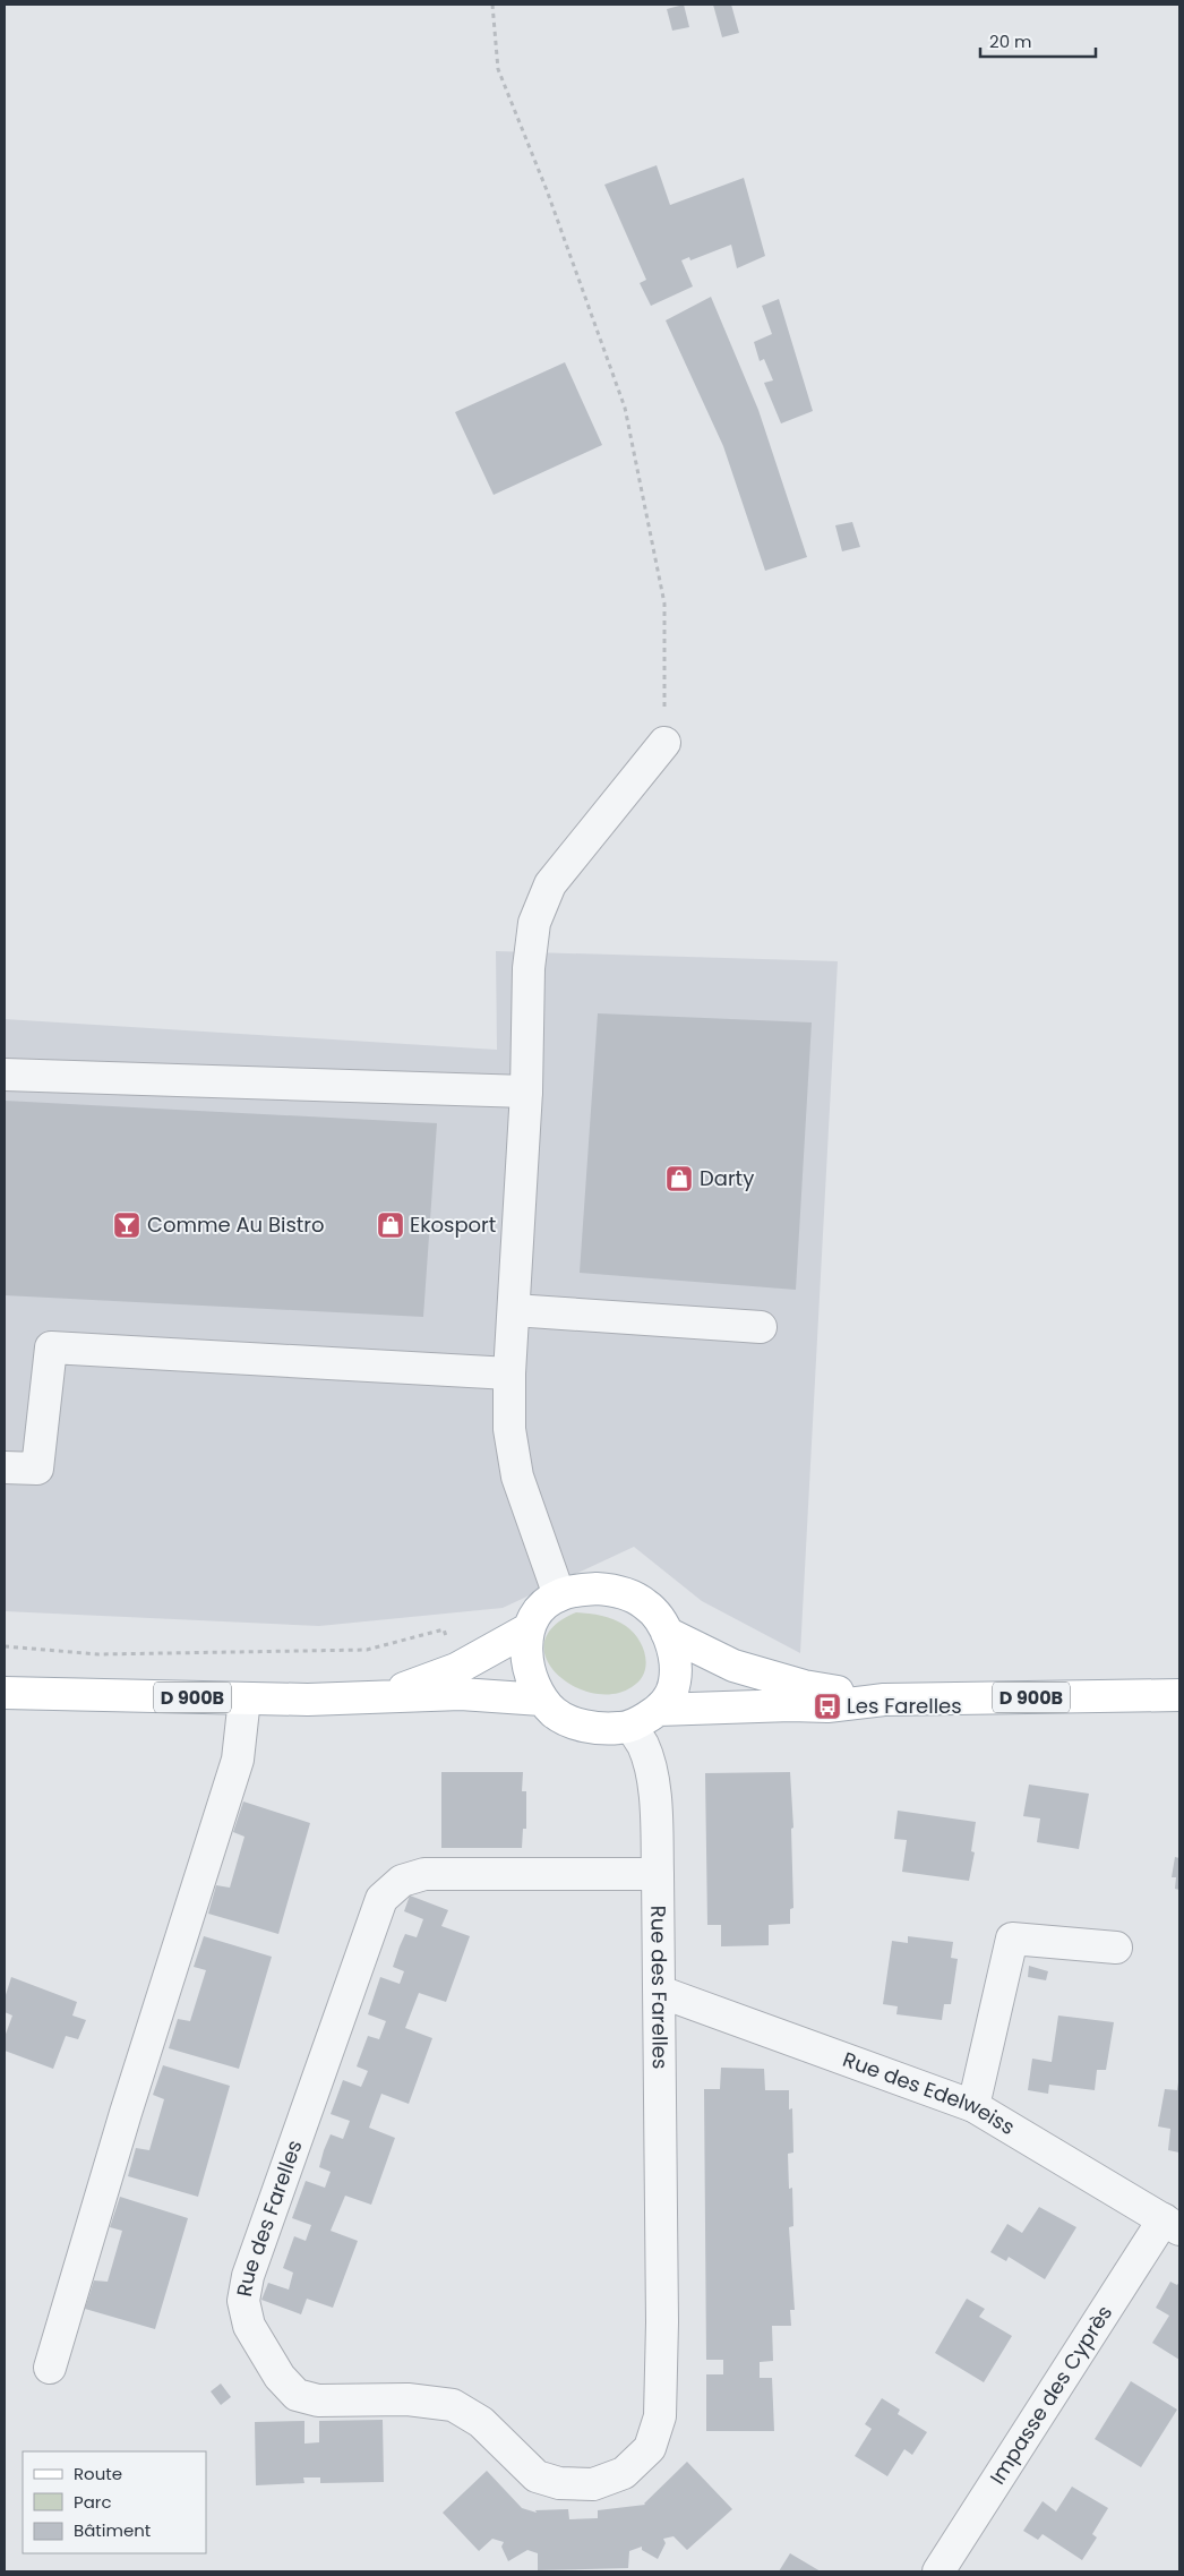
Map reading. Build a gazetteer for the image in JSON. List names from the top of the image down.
{
  "streets": {
    "main road": ["D 900B"],
    "street": ["Rue des Farelles", "Rue des Edelweiss", "Impasse des Cyprès"]
  },
  "crossings": [
    ["Rue des Farelles", "Rue des Edelweiss"],
    ["Rue des Edelweiss", "Impasse des Cyprès"]
  ],
  "places": {
    "shop": ["Darty", "Ekosport"],
    "bar": ["Comme Au Bistro"],
    "bus stop": ["Les Farelles"]
  },
  "legend": ["Route", "Parc", "Bâtiment"],
  "scale_bar": "20 m"
}
